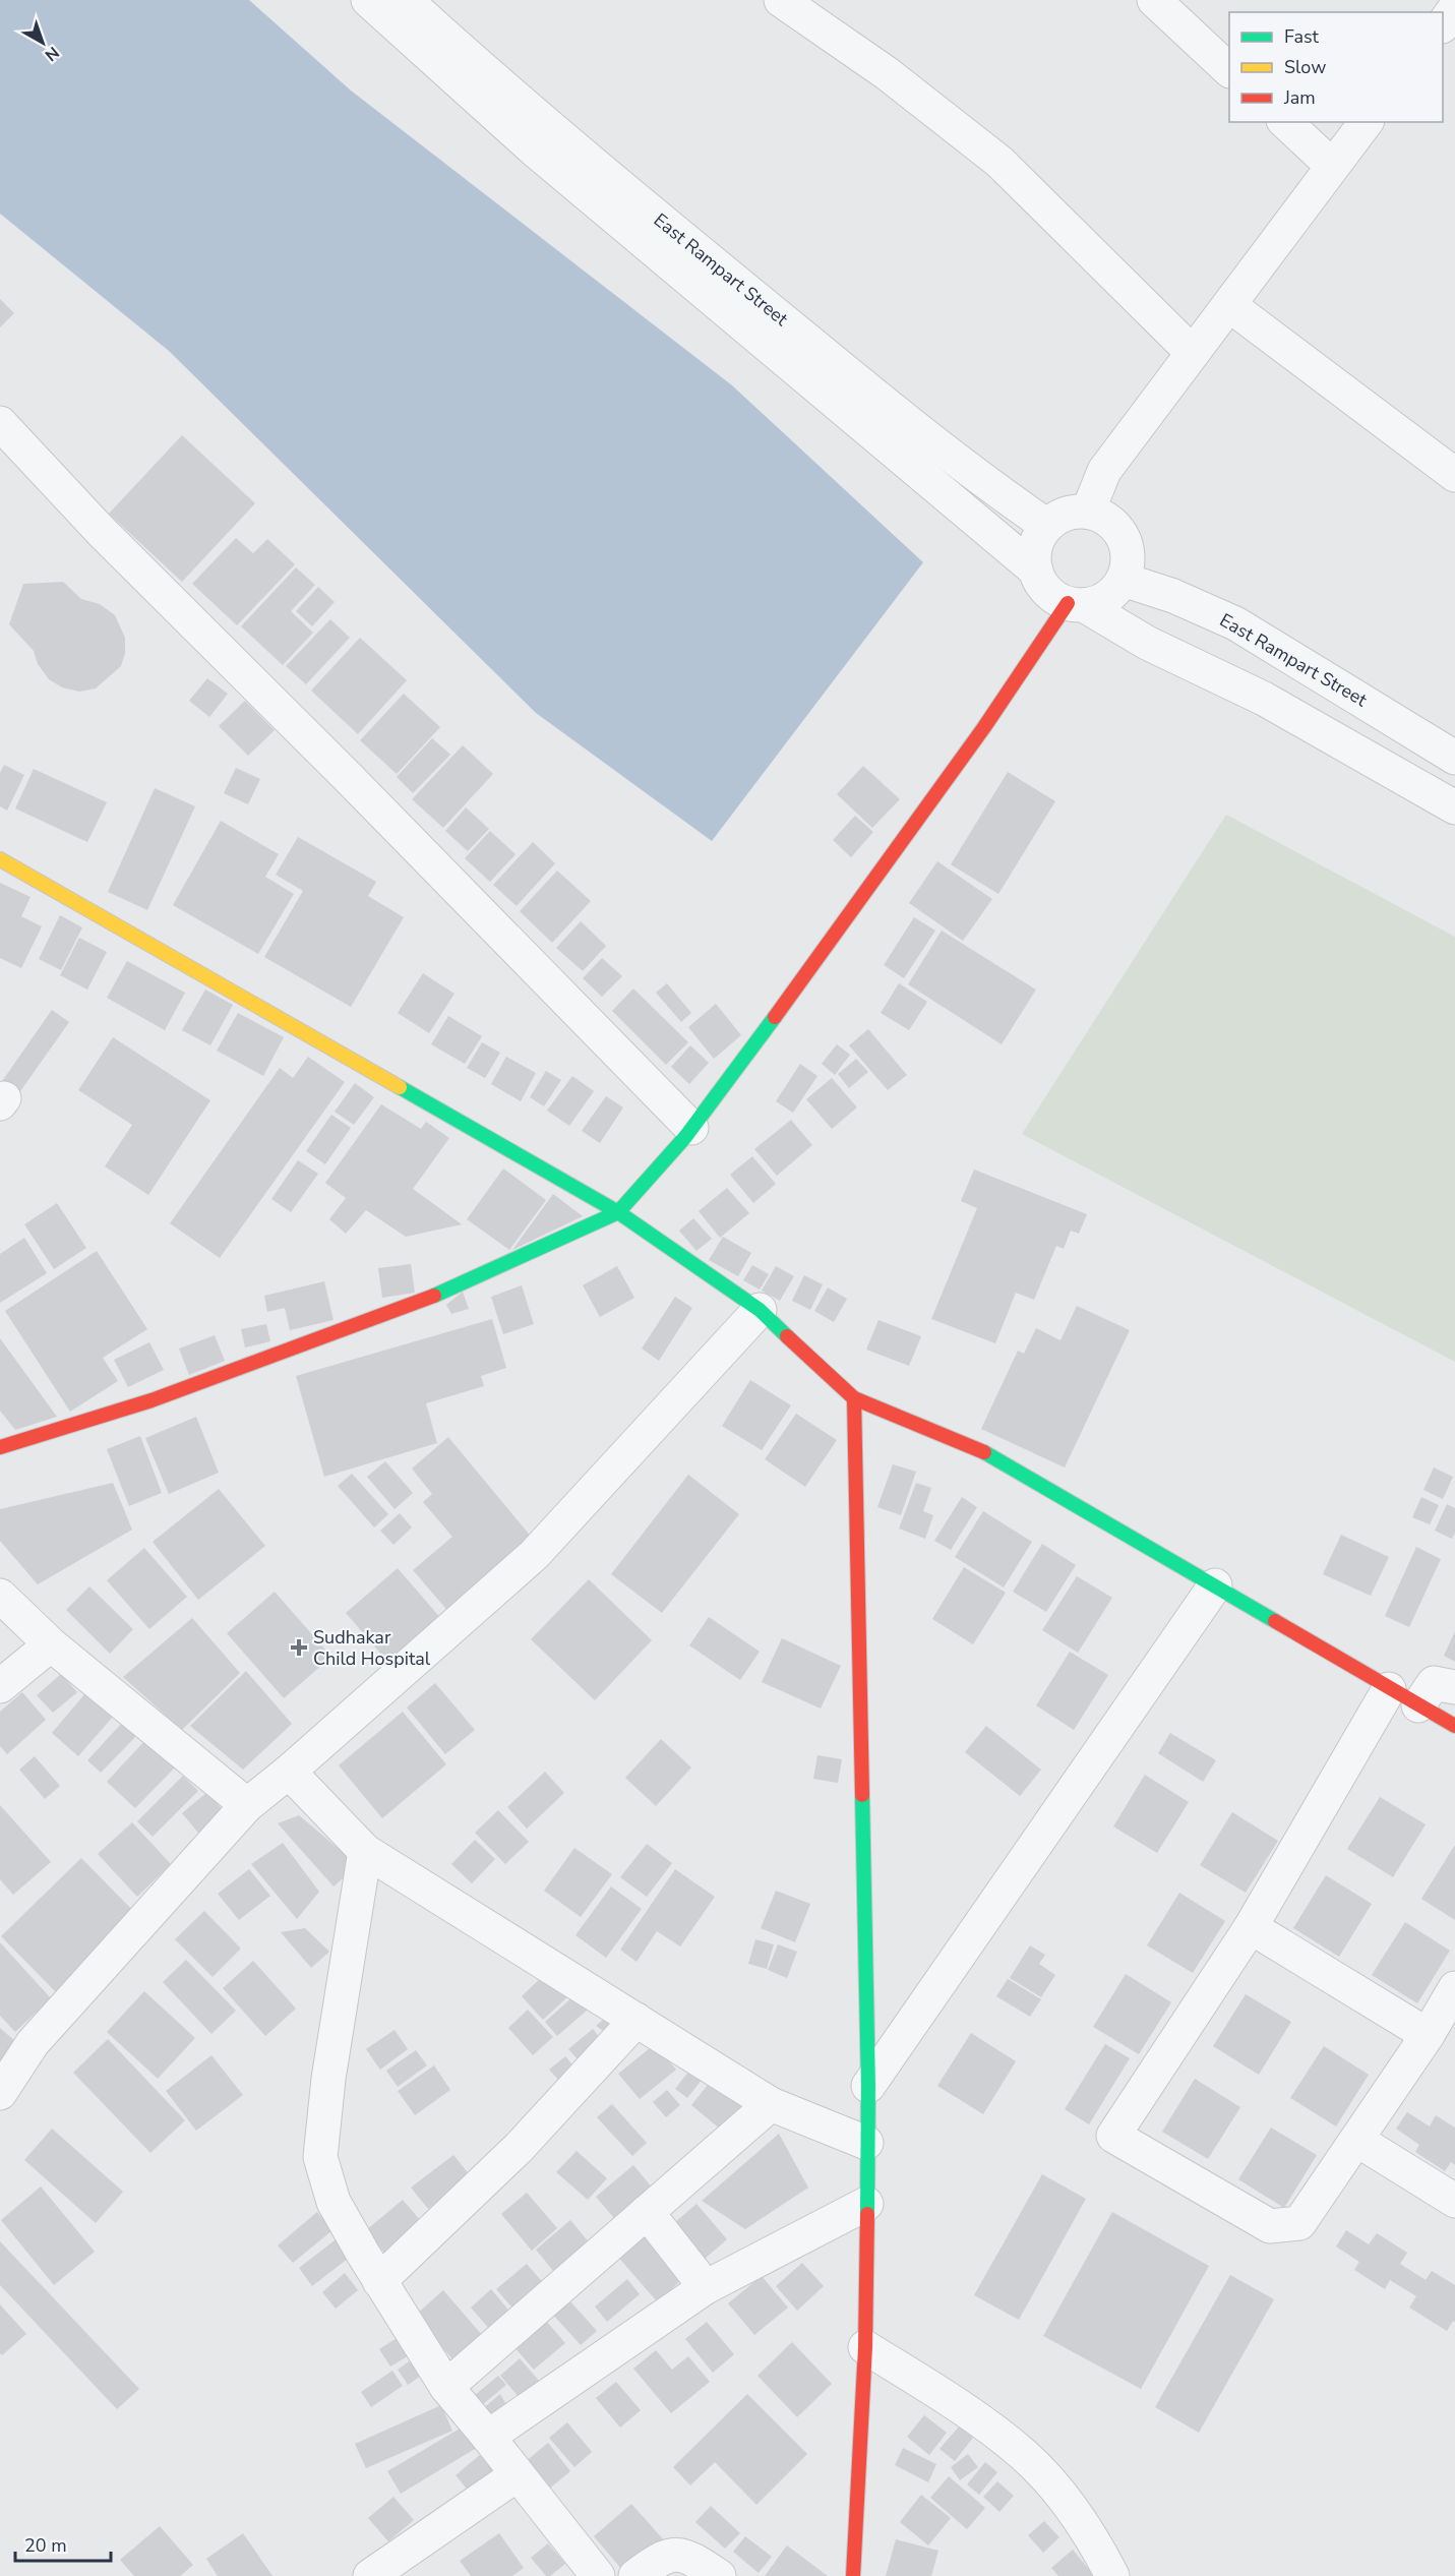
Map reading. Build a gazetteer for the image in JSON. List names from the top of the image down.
{
  "streets": {
    "street": ["East Rampart Street"]
  },
  "places": {
    "health": ["Sudhakar Child Hospital"]
  },
  "legend": ["Fast", "Slow", "Jam"],
  "scale_bar": "20 m",
  "north": "bottom right"
}
